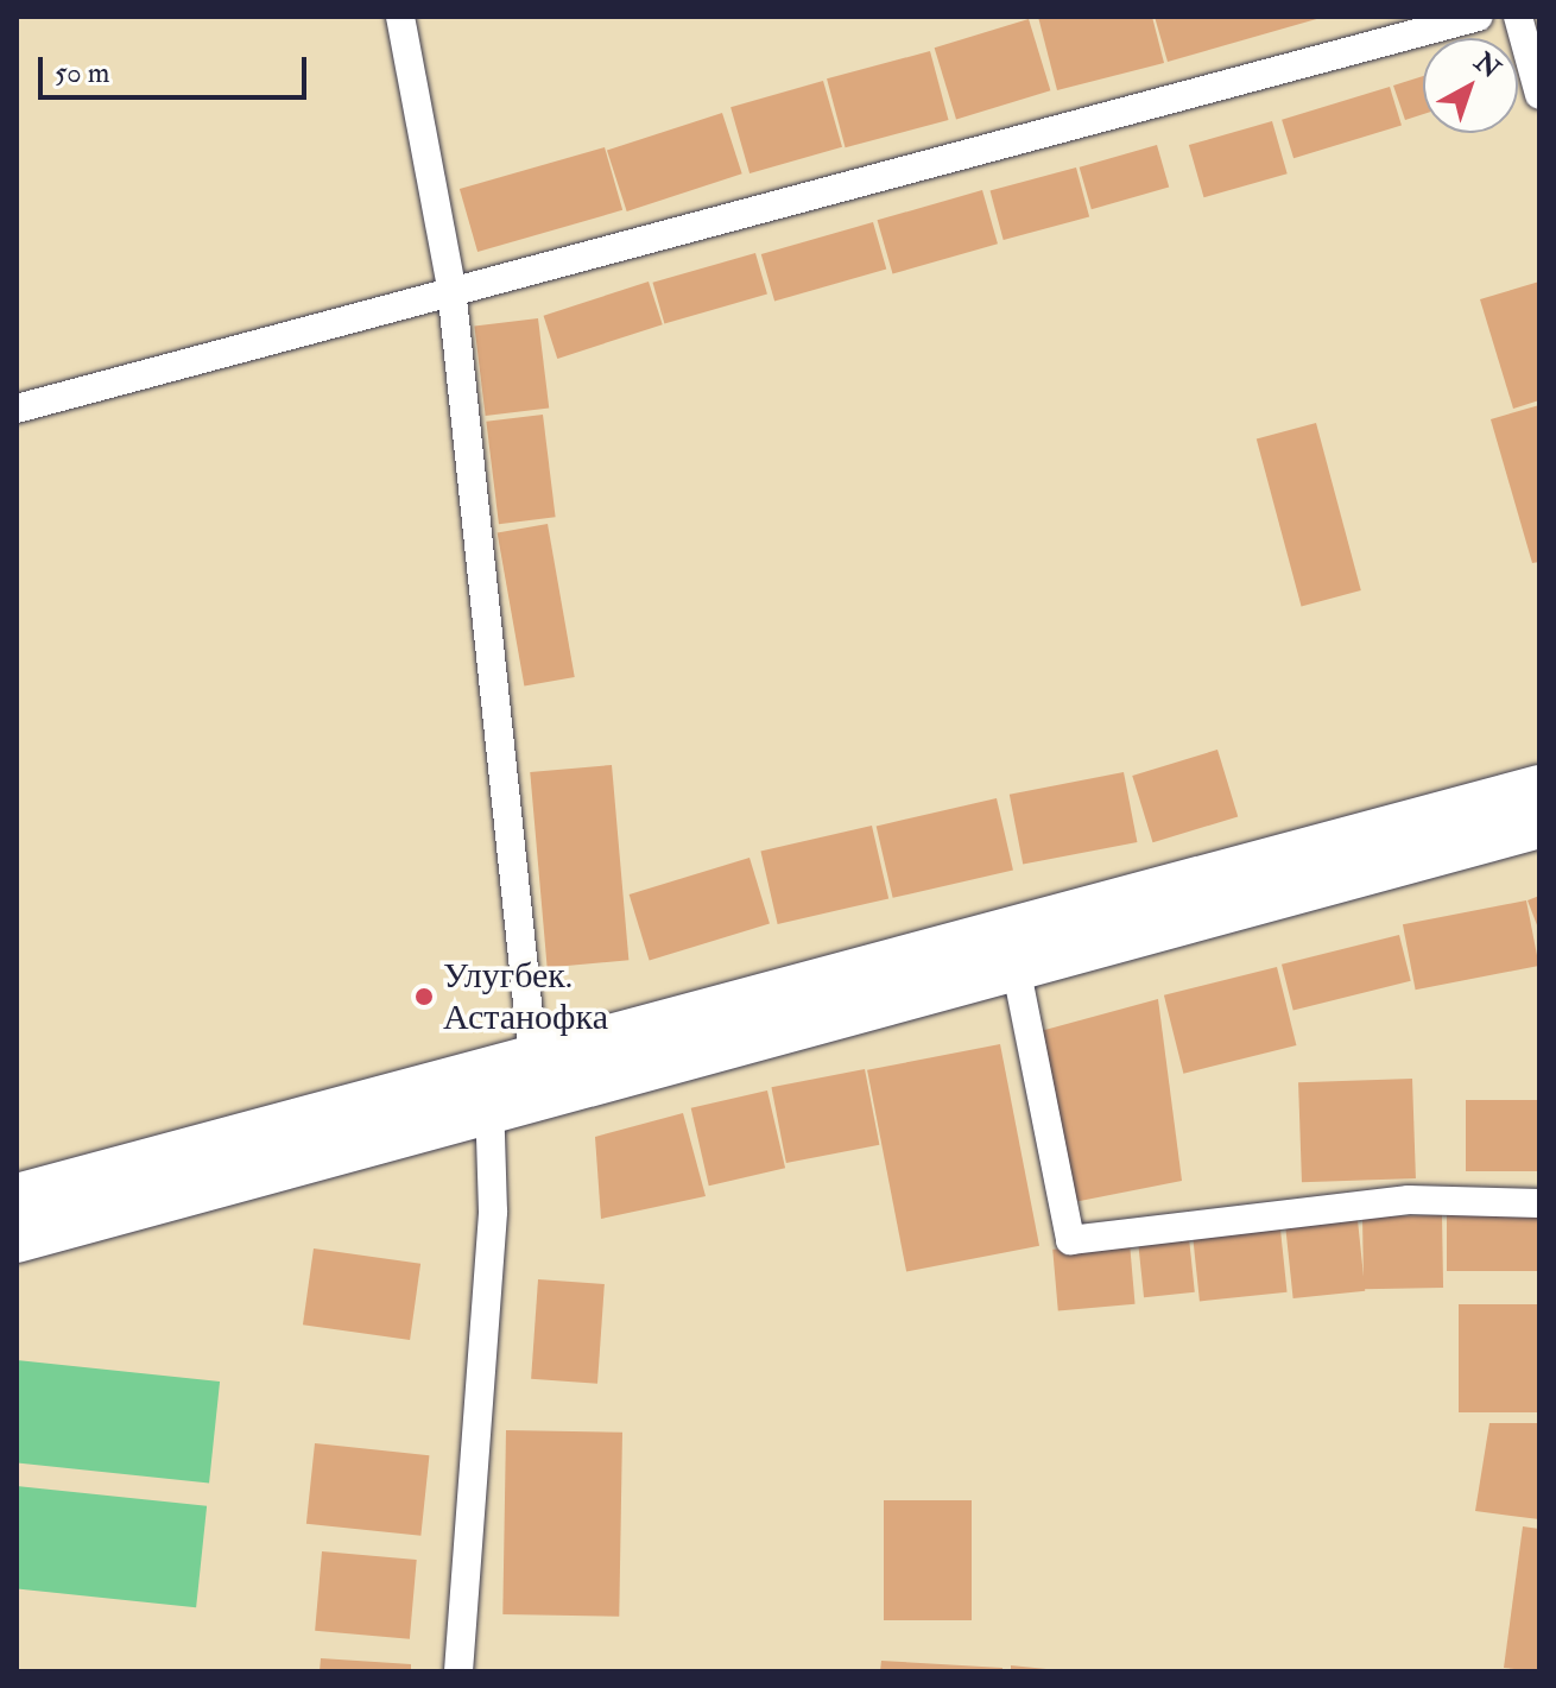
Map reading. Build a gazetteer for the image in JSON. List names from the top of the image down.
{
  "places": ["Улугбек. Астанофка"],
  "scale_bar": "50 m",
  "north": "top right"
}
